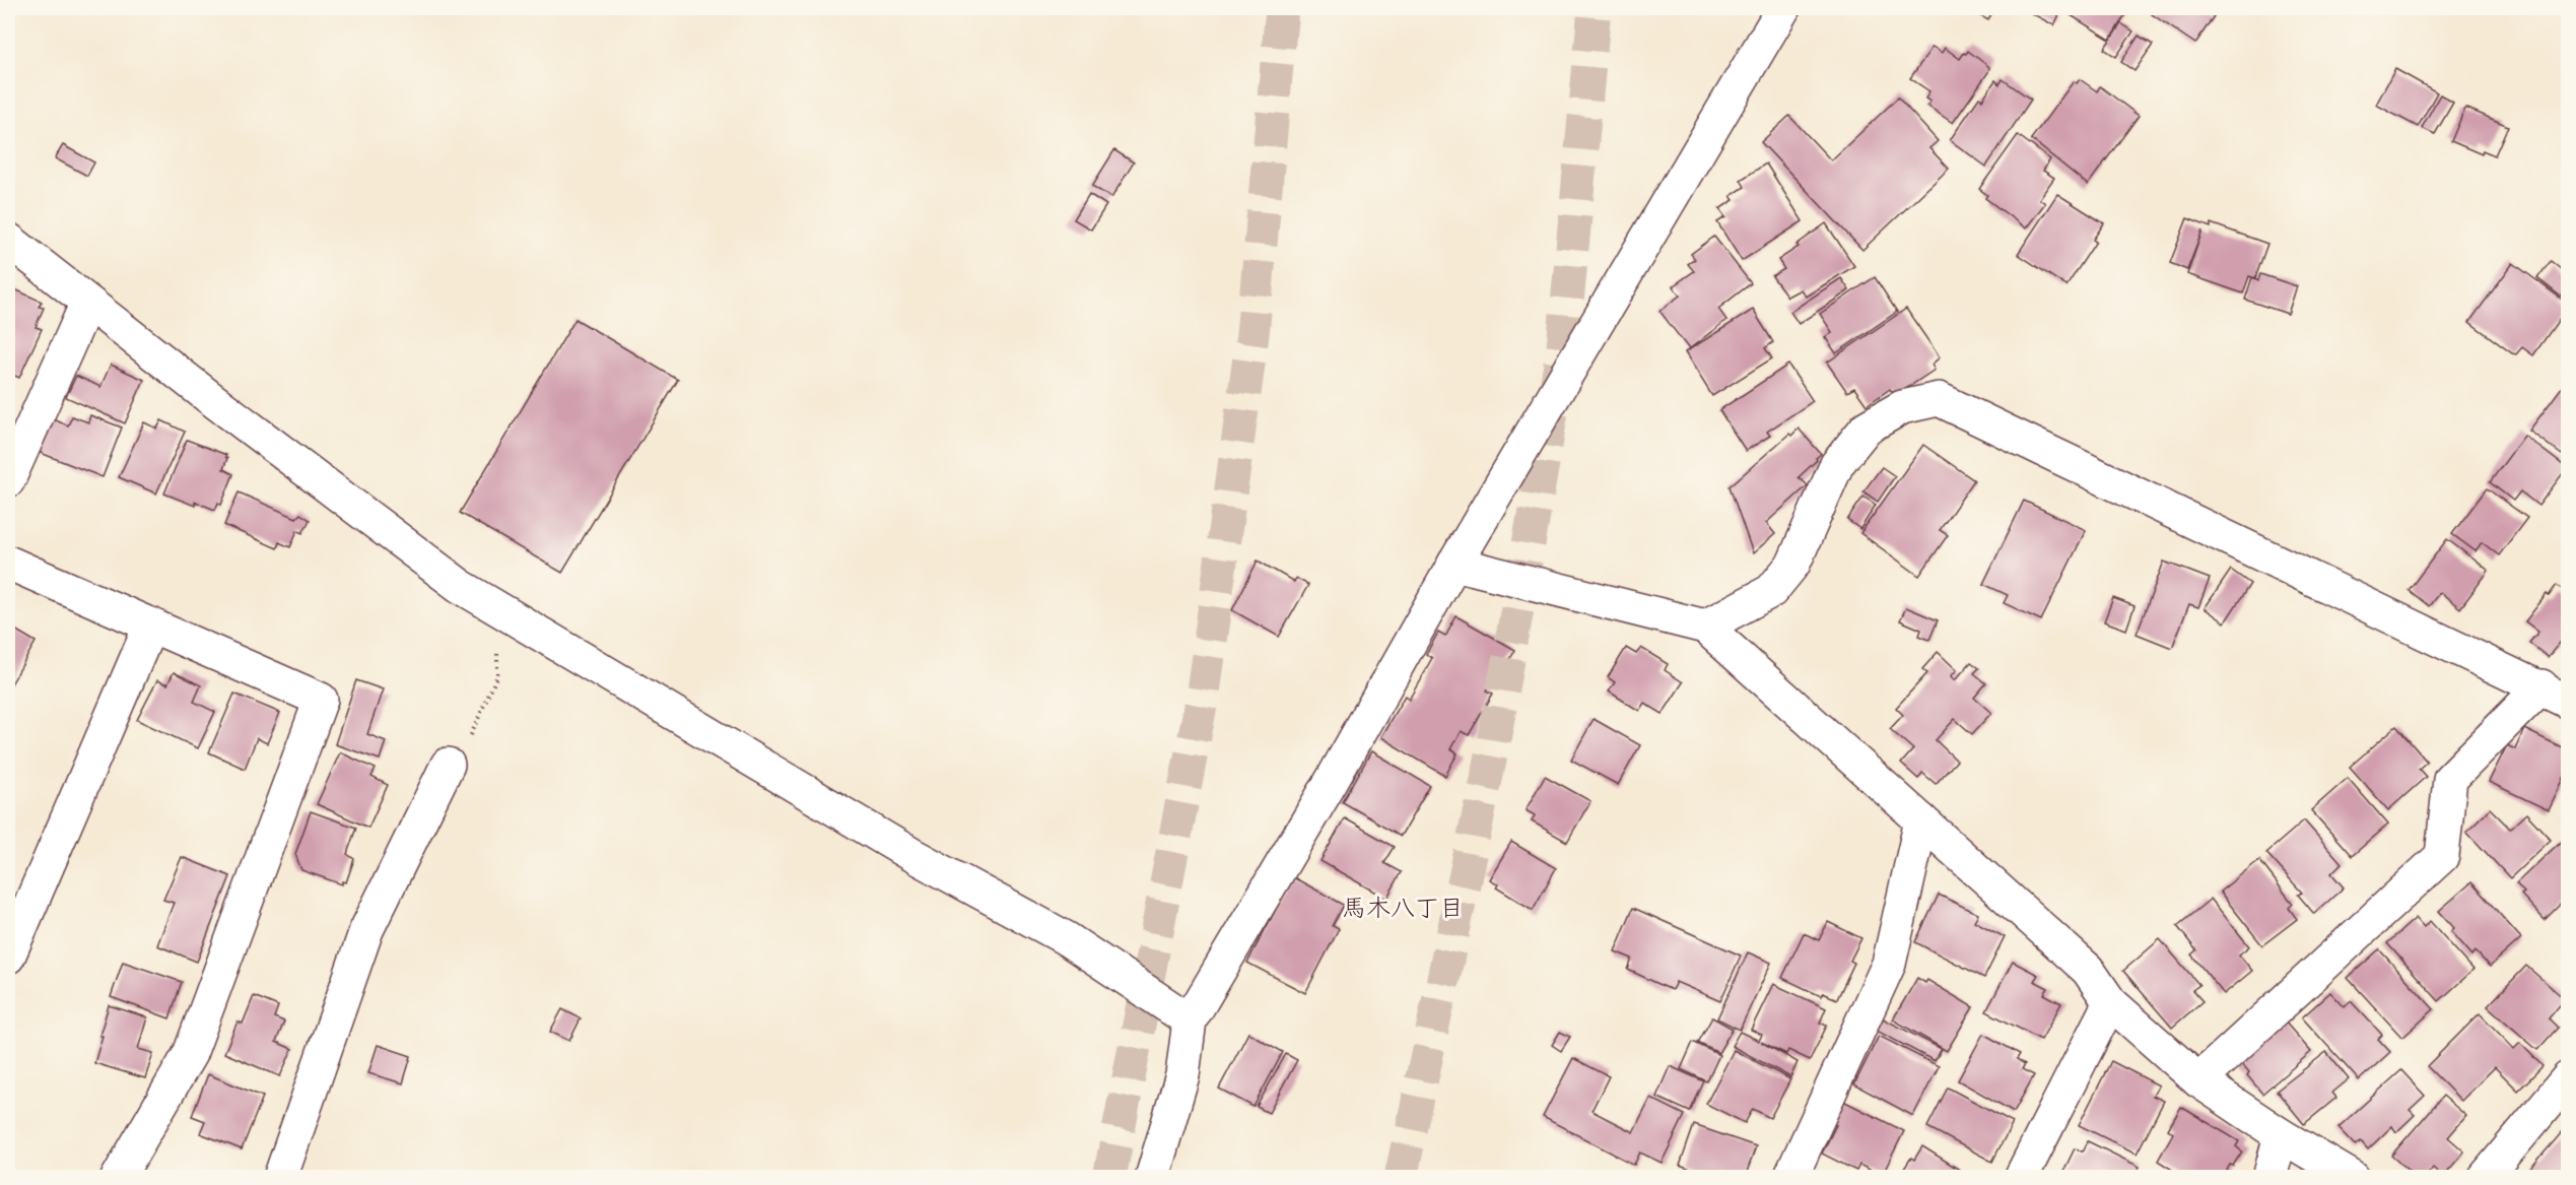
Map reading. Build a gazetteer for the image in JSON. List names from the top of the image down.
{
  "districts": ["馬木八丁目"]
}
